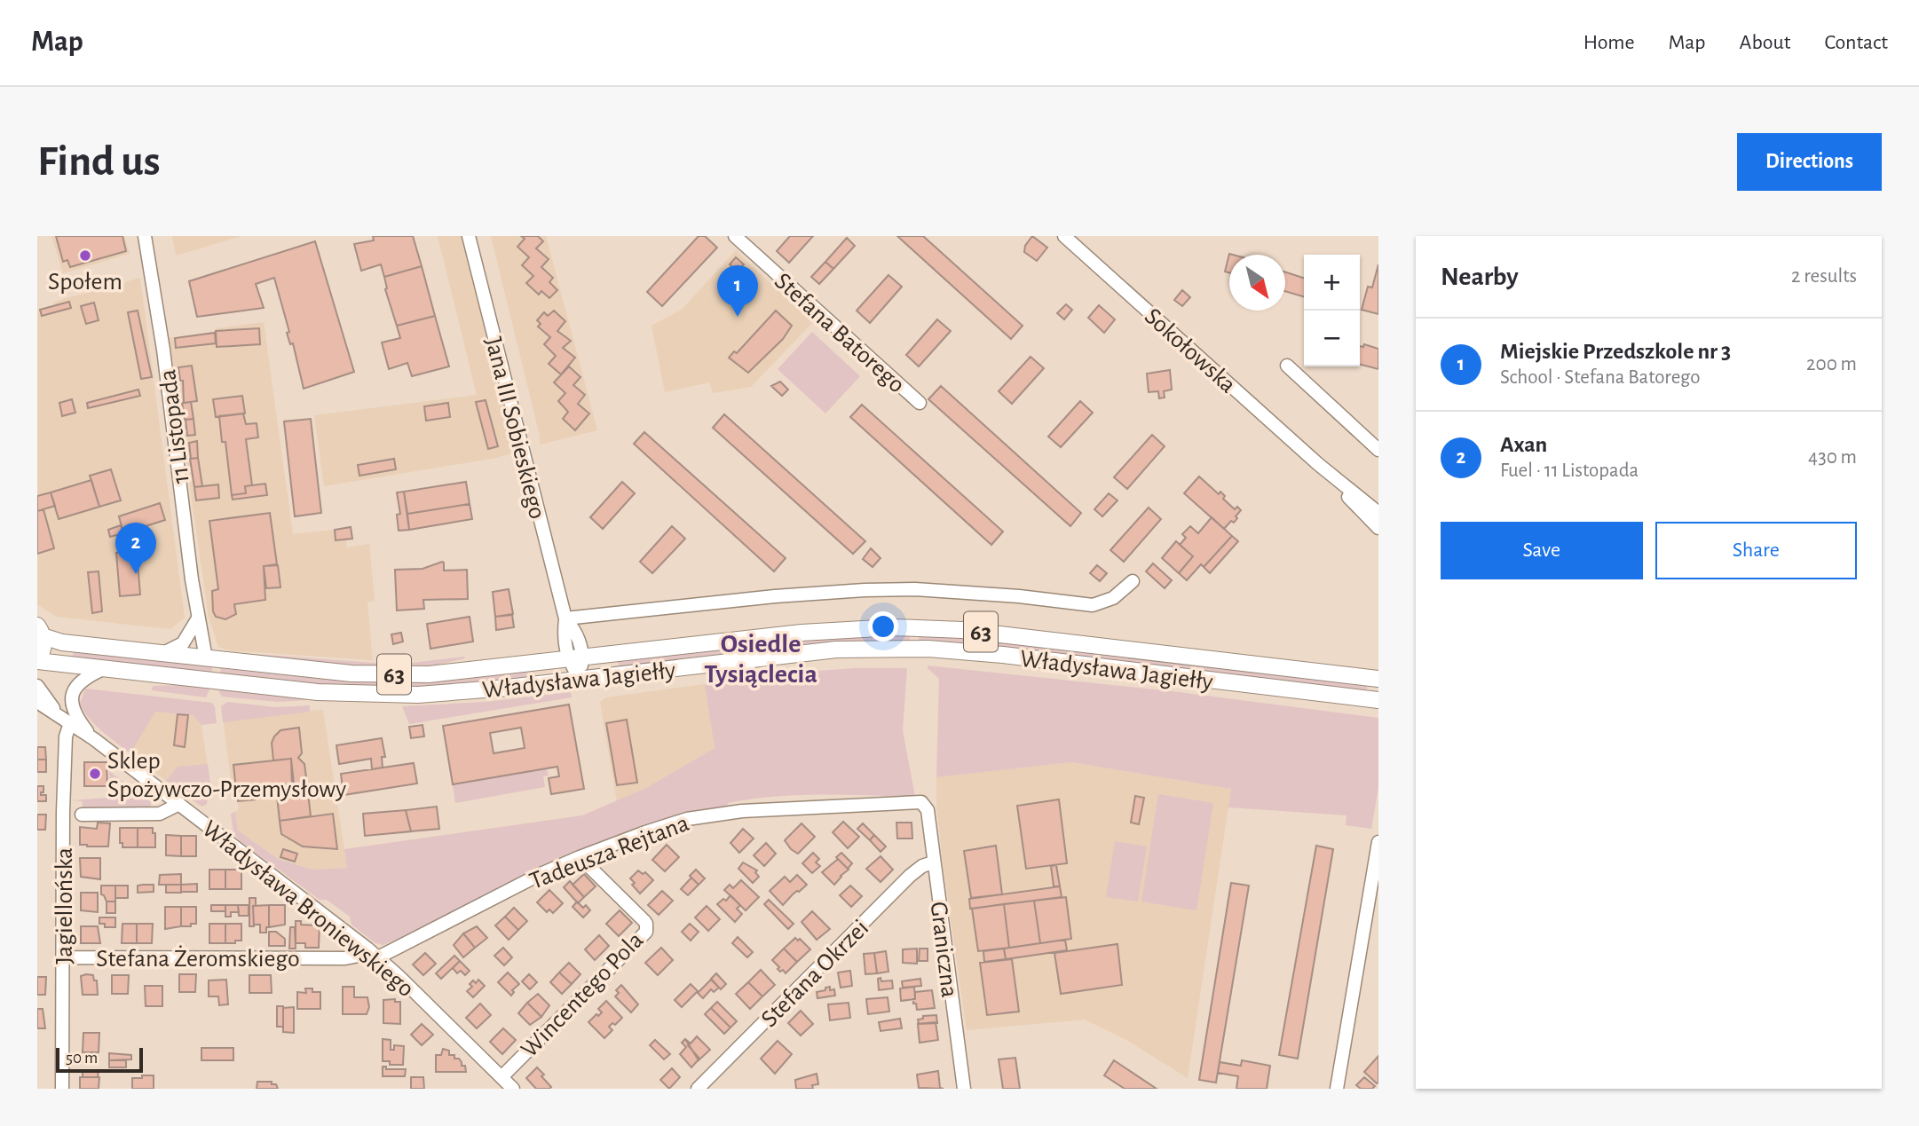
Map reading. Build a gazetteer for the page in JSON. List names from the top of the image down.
{
  "streets": {
    "main road": ["63", "Władysława Jagiełły"],
    "street": [
      "Stefana Batorego",
      "Sokołowska",
      "11 Listopada",
      "Jana III Sobieskiego",
      "Tadeusza Rejtana",
      "Jagiellońska",
      "Władysława Broniewskiego",
      "Graniczna",
      "Stefana Żeromskiego",
      "Stefana Okrzei",
      "Wincentego Pola"
    ]
  },
  "crossings": [
    ["11 Listopada", "Władysława Jagiełły"],
    ["Jana III Sobieskiego", "Władysława Jagiełły"],
    ["63", "Władysława Jagiełły"],
    ["Władysława Jagiełły", "Władysława Broniewskiego"],
    ["Tadeusza Rejtana", "Władysława Broniewskiego"],
    ["Tadeusza Rejtana", "Graniczna"],
    ["Tadeusza Rejtana", "Wincentego Pola"],
    ["Jagiellońska", "Władysława Broniewskiego"],
    ["Jagiellońska", "Stefana Żeromskiego"],
    ["Władysława Broniewskiego", "Stefana Żeromskiego"],
    ["Władysława Broniewskiego", "Wincentego Pola"],
    ["Graniczna", "Stefana Okrzei"]
  ],
  "districts": ["Osiedle Tysiąclecia"],
  "places": ["Społem", "Sklep Spożywczo-Przemysłowy"],
  "scale_bar": "50 m",
  "north": "bottom right",
  "page": {
    "header": "Map",
    "nav": [
      "Home",
      "Map",
      "About",
      "Contact"
    ],
    "buttons": [
      "Directions",
      ["Save", "Share"]
    ],
    "title": "Find us",
    "heading": ["Nearby", "2 results"],
    "map_buttons": ["+", "−"],
    "pins": ["1", "2"],
    "list": [
      {
        "mark": "1",
        "name": "Miejskie Przedszkole nr 3",
        "note": "School · Stefana Batorego",
        "value": "200 m"
      },
      {
        "mark": "2",
        "name": "Axan",
        "note": "Fuel · 11 Listopada",
        "value": "430 m"
      }
    ],
    "scale": "50 m"
  }
}
